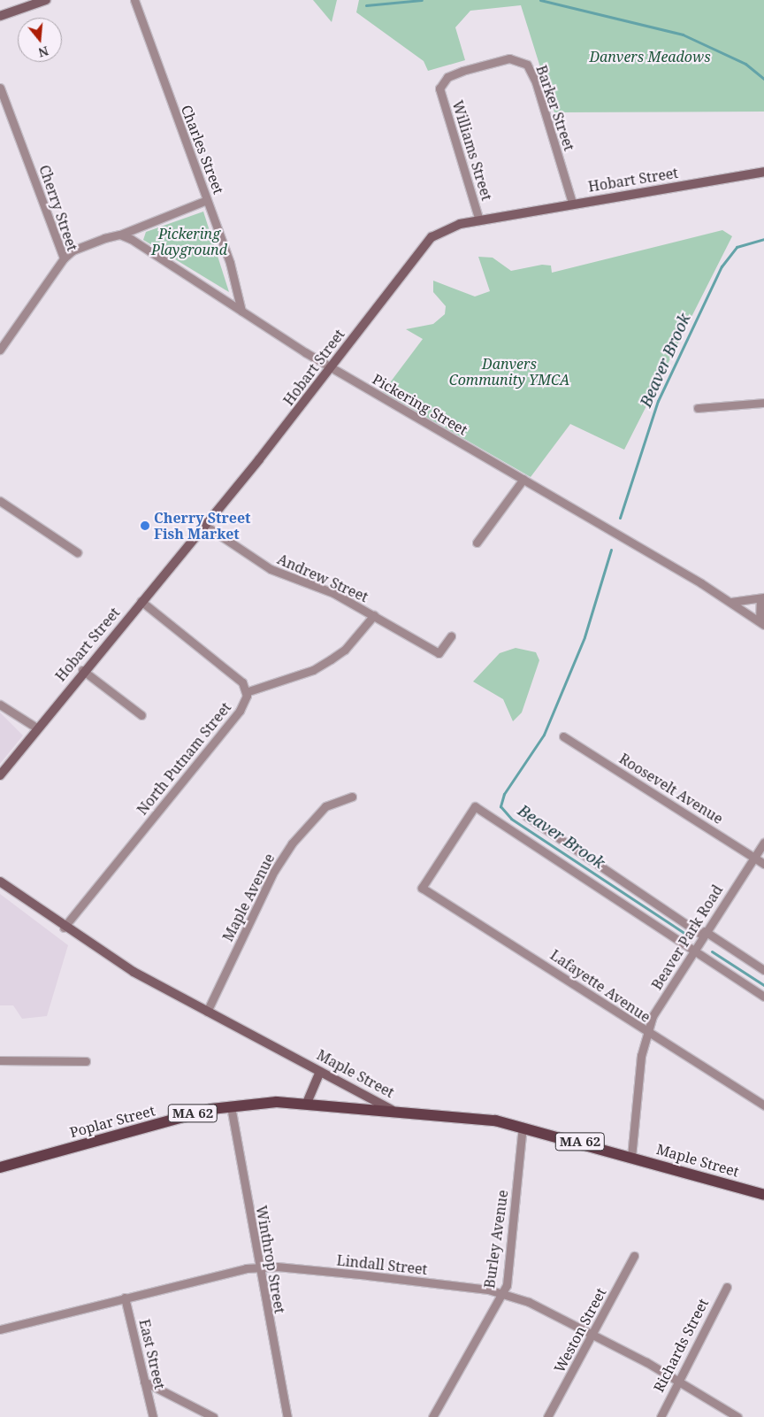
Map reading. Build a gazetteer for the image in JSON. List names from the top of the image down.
{
  "streets": {
    "main road": [
      "Hobart Street",
      "Maple Street",
      "MA 62",
      "Poplar Street"
    ],
    "street": [
      "Barker Street",
      "Charles Street",
      "Williams Street",
      "Cherry Street",
      "Pickering Street",
      "Andrew Street",
      "North Putnam Street",
      "Roosevelt Avenue",
      "Maple Avenue",
      "Beaver Park Road",
      "Lafayette Avenue",
      "Burley Avenue",
      "Winthrop Street",
      "Lindall Street",
      "Weston Street",
      "Richards Street",
      "East Street"
    ]
  },
  "crossings": [
    ["Barker Street", "Williams Street"],
    ["Barker Street", "Hobart Street"],
    ["Charles Street", "Pickering Street"],
    ["Williams Street", "Hobart Street"],
    ["Hobart Street", "Pickering Street"],
    ["Hobart Street", "Andrew Street"],
    ["Hobart Street", "North Putnam Street"],
    ["North Putnam Street", "Maple Street"],
    ["Roosevelt Avenue", "Beaver Park Road"],
    ["Maple Avenue", "Maple Street"],
    ["Beaver Park Road", "Lafayette Avenue"],
    ["Beaver Park Road", "Maple Street"],
    ["Maple Street", "Poplar Street"],
    ["Maple Street", "Burley Avenue"],
    ["Poplar Street", "Winthrop Street"],
    ["Burley Avenue", "Lindall Street"],
    ["Winthrop Street", "Lindall Street"],
    ["Lindall Street", "Weston Street"],
    ["Lindall Street", "Richards Street"],
    ["Lindall Street", "East Street"]
  ],
  "water": ["Beaver Brook"],
  "parks": ["Danvers Meadows", "Pickering Playground", "Danvers Community YMCA"],
  "places": ["Cherry Street Fish Market"],
  "north": "bottom"
}
